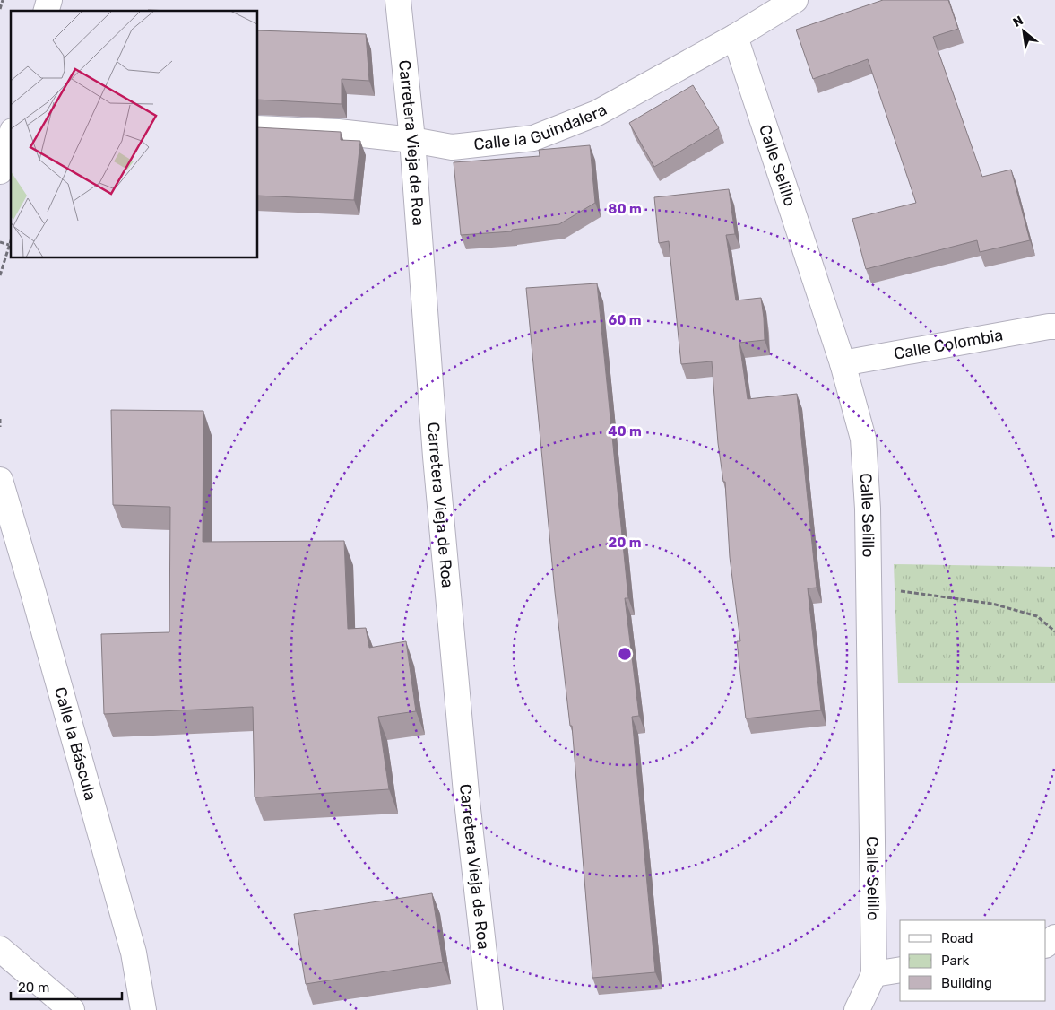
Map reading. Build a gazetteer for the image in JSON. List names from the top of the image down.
{
  "streets": {
    "street": [
      "Calle la Guindalera",
      "Carretera Vieja de Roa",
      "Calle Selillo",
      "Calle Colombia",
      "Calle la Báscula"
    ]
  },
  "crossings": [
    ["Calle la Guindalera", "Carretera Vieja de Roa"],
    ["Calle la Guindalera", "Calle Selillo"],
    ["Calle Selillo", "Calle Colombia"]
  ],
  "legend": ["Road", "Park", "Building"],
  "scale_bar": "20 m",
  "north": "top left",
  "rings": [
    "80 m",
    "60 m",
    "40 m",
    "20 m"
  ]
}
